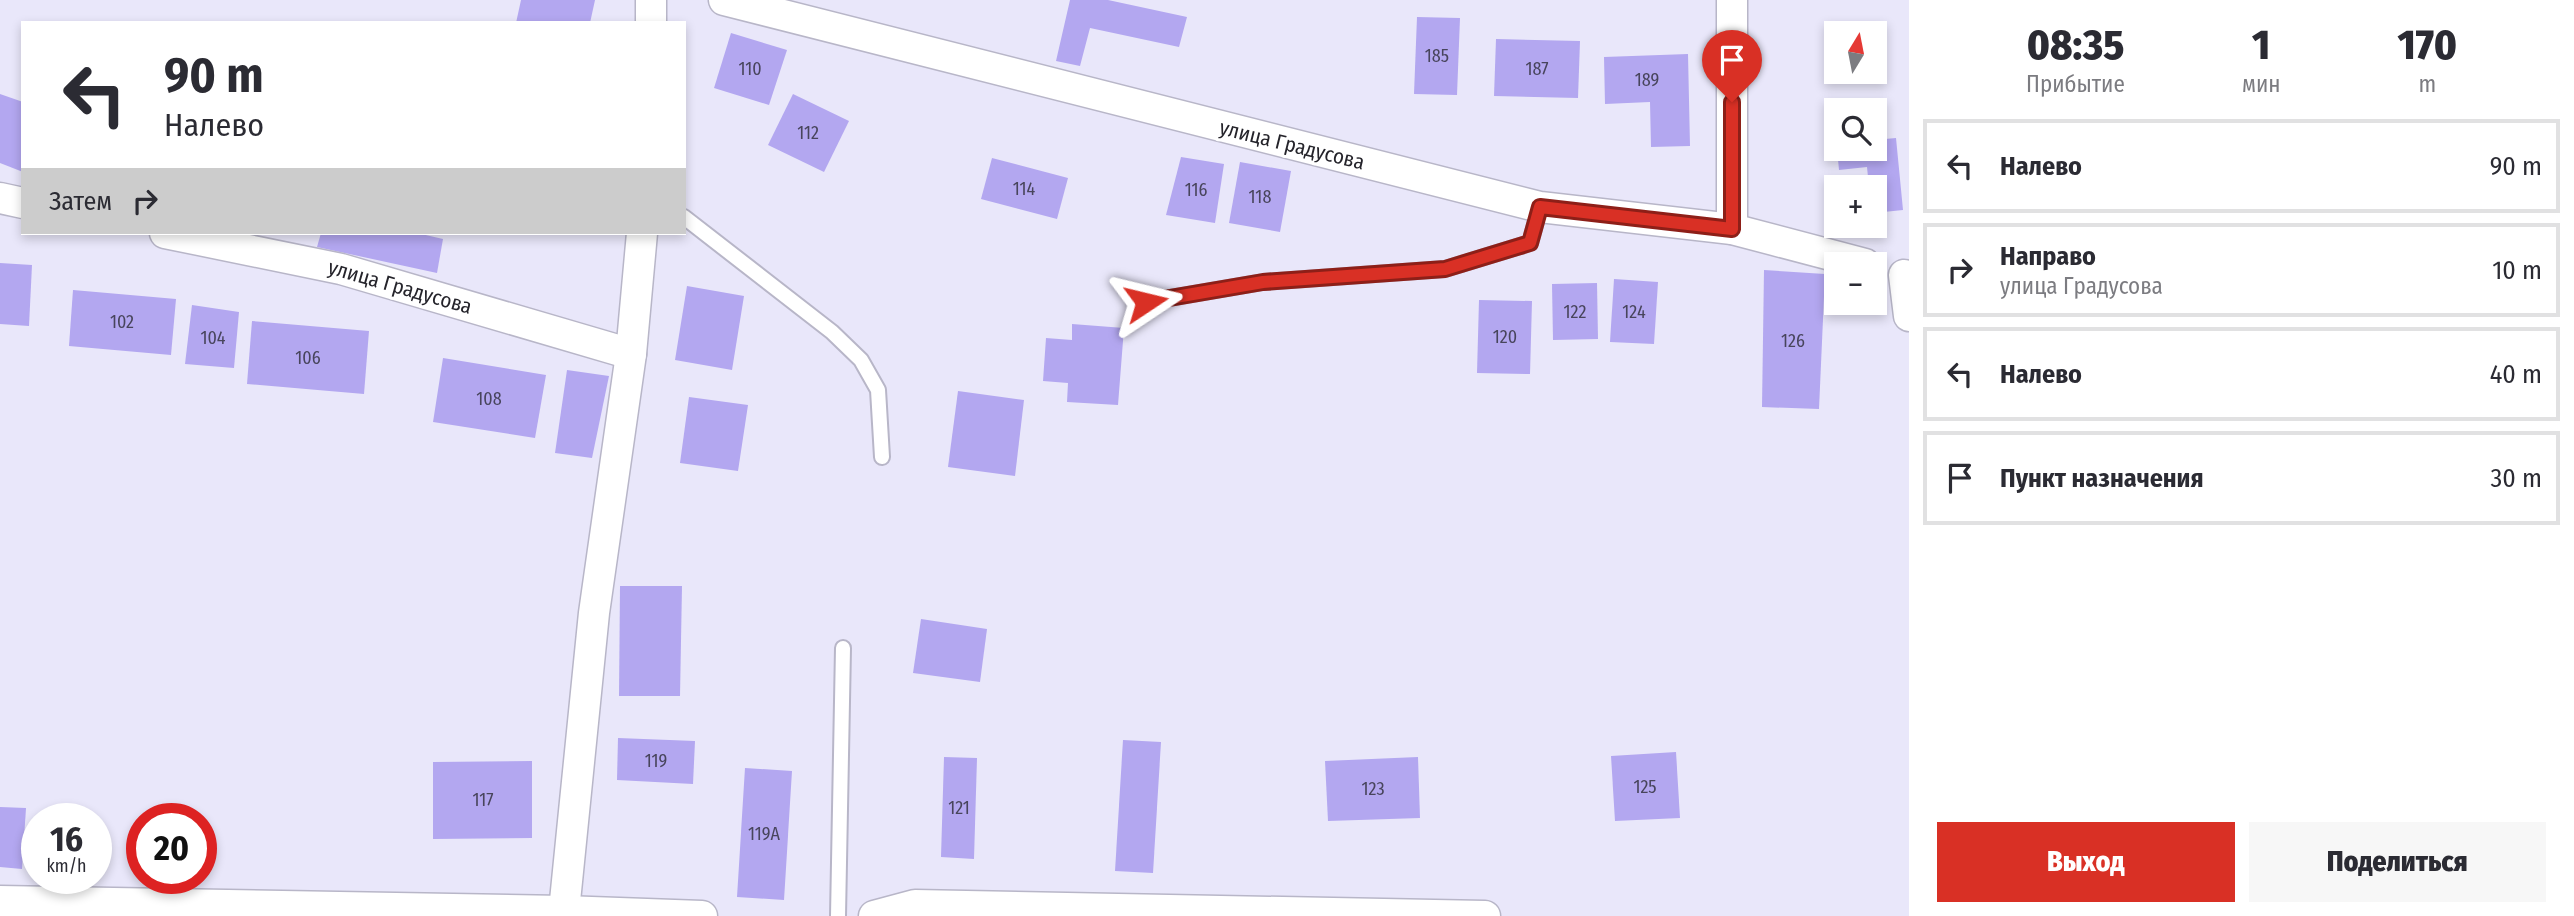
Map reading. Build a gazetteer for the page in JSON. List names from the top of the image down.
{
  "streets": {
    "street": ["улица Градусова"]
  },
  "house_numbers": [
    "185",
    "110",
    "187",
    "189",
    "112",
    "114",
    "116",
    "118",
    "122",
    "124",
    "102",
    "120",
    "104",
    "126",
    "106",
    "108",
    "119",
    "125",
    "123",
    "117",
    "121",
    "119А"
  ],
  "north": "top",
  "page": {
    "eta": [
      "08:35",
      "Прибытие",
      "1",
      "мин",
      "170",
      "m"
    ],
    "map_buttons": ["+", "−"],
    "turn": ["90 m", "Налево"],
    "list": [
      {
        "name": "Налево",
        "value": "90 m"
      },
      {
        "name": "Направо",
        "note": "улица Градусова",
        "value": "10 m"
      },
      {
        "name": "Налево",
        "value": "40 m"
      },
      {
        "name": "Пункт назначения",
        "value": "30 m"
      }
    ],
    "then": "Затем",
    "speed": "16 km/h",
    "limit": "20",
    "buttons": ["Выход", "Поделиться"]
  }
}
